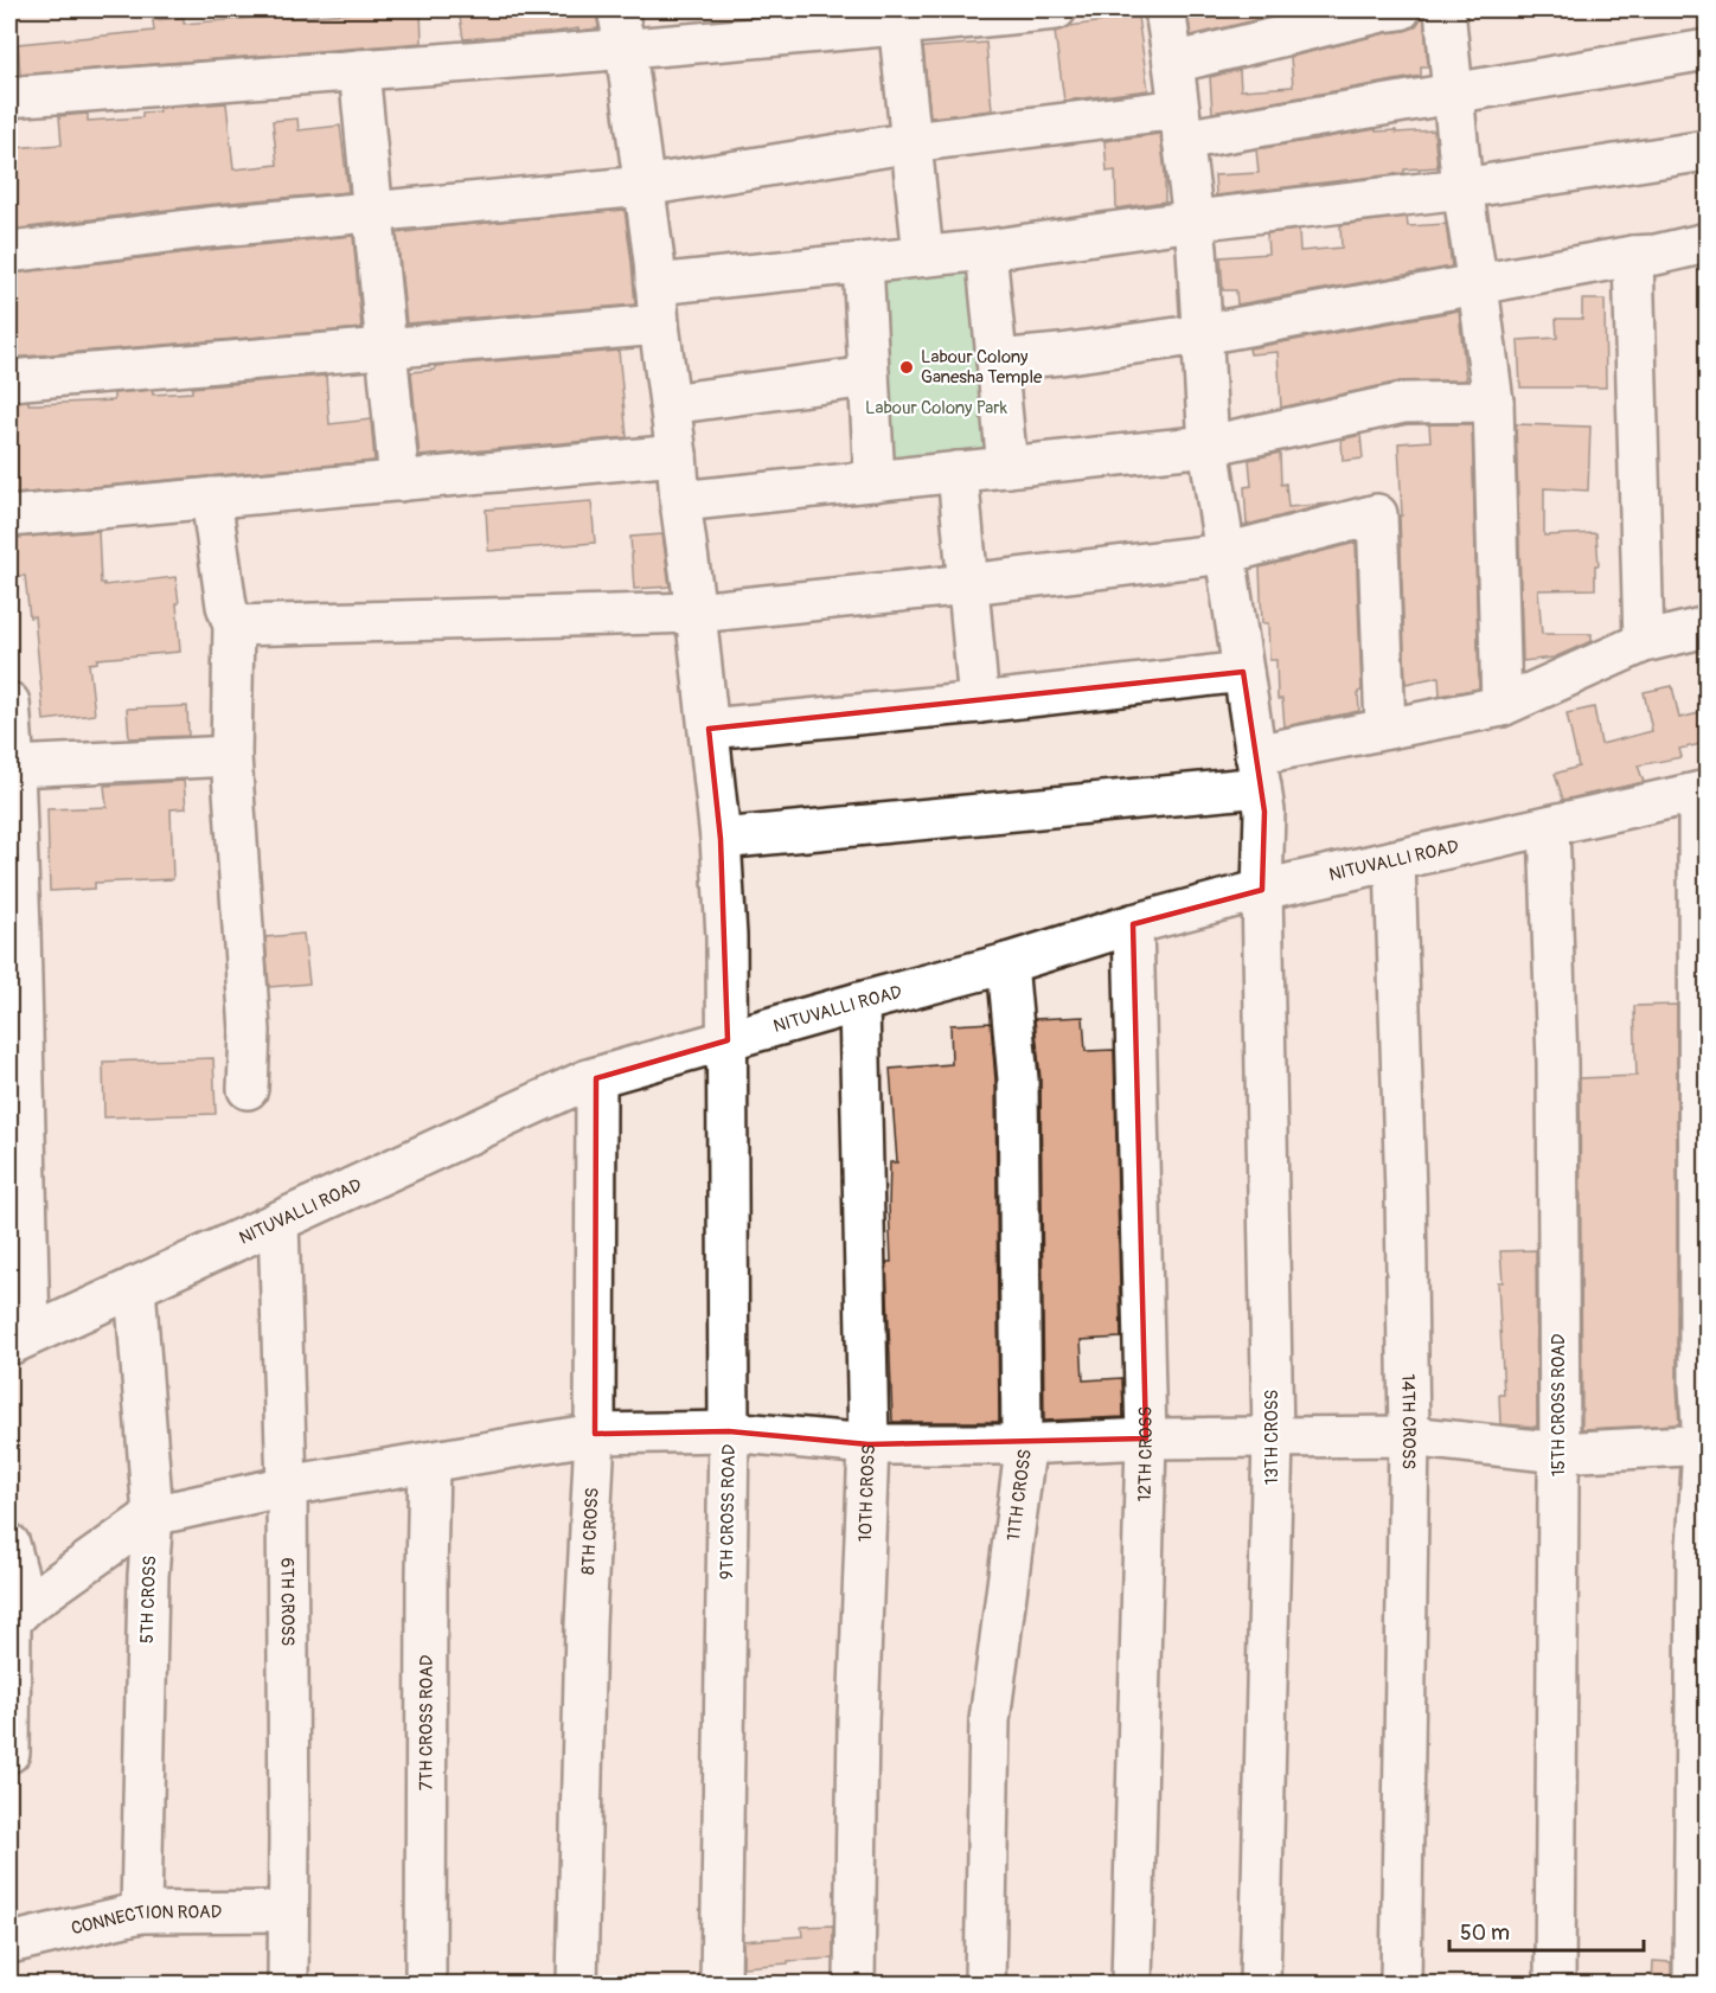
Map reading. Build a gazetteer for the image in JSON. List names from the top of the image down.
{
  "streets": {
    "street": [
      "NITUVALLI ROAD",
      "15TH CROSS ROAD",
      "14TH CROSS",
      "13TH CROSS",
      "12TH CROSS",
      "10TH CROSS",
      "11TH CROSS",
      "9TH CROSS ROAD",
      "8TH CROSS",
      "5TH CROSS",
      "6TH CROSS",
      "7TH CROSS ROAD",
      "CONNECTION ROAD"
    ]
  },
  "crossings": [
    ["NITUVALLI ROAD", "15TH CROSS ROAD"],
    ["NITUVALLI ROAD", "14TH CROSS"],
    ["NITUVALLI ROAD", "13TH CROSS"],
    ["NITUVALLI ROAD", "12TH CROSS"],
    ["NITUVALLI ROAD", "10TH CROSS"],
    ["NITUVALLI ROAD", "11TH CROSS"],
    ["NITUVALLI ROAD", "9TH CROSS ROAD"],
    ["NITUVALLI ROAD", "8TH CROSS"],
    ["NITUVALLI ROAD", "5TH CROSS"],
    ["NITUVALLI ROAD", "6TH CROSS"],
    ["5TH CROSS", "CONNECTION ROAD"],
    ["6TH CROSS", "CONNECTION ROAD"]
  ],
  "parks": ["Labour Colony Park"],
  "places": ["Labour Colony Ganesha Temple"],
  "scale_bar": "50 m"
}
